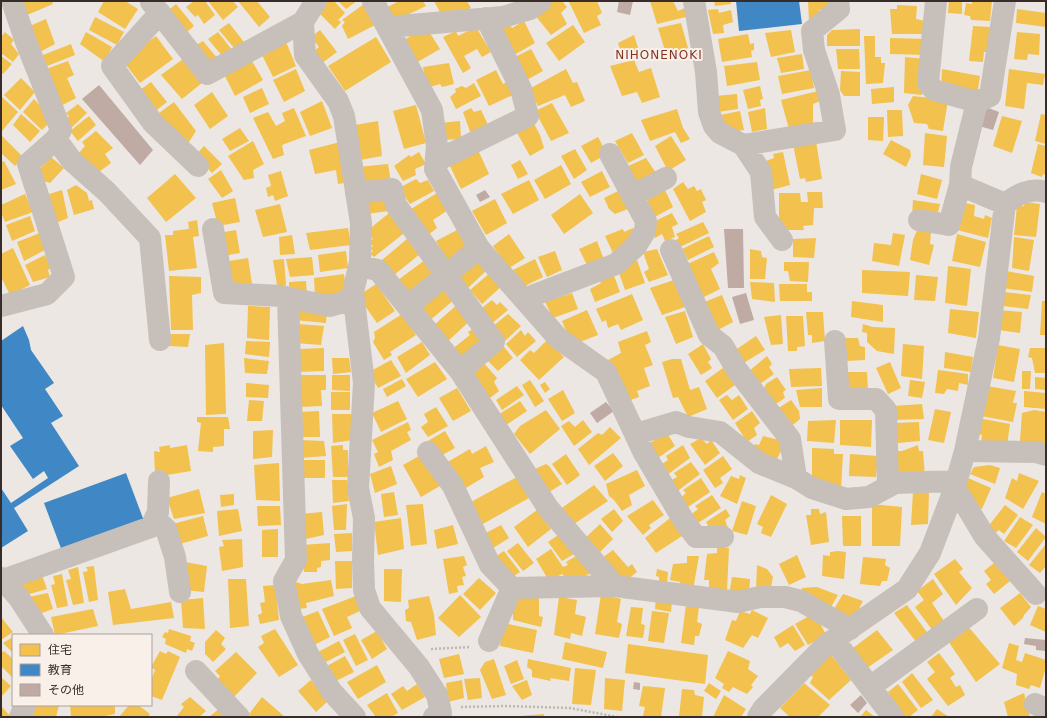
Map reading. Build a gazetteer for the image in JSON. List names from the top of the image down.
{
  "districts": ["NIHONENOKI"],
  "legend": ["住宅", "教育", "その他"]
}
